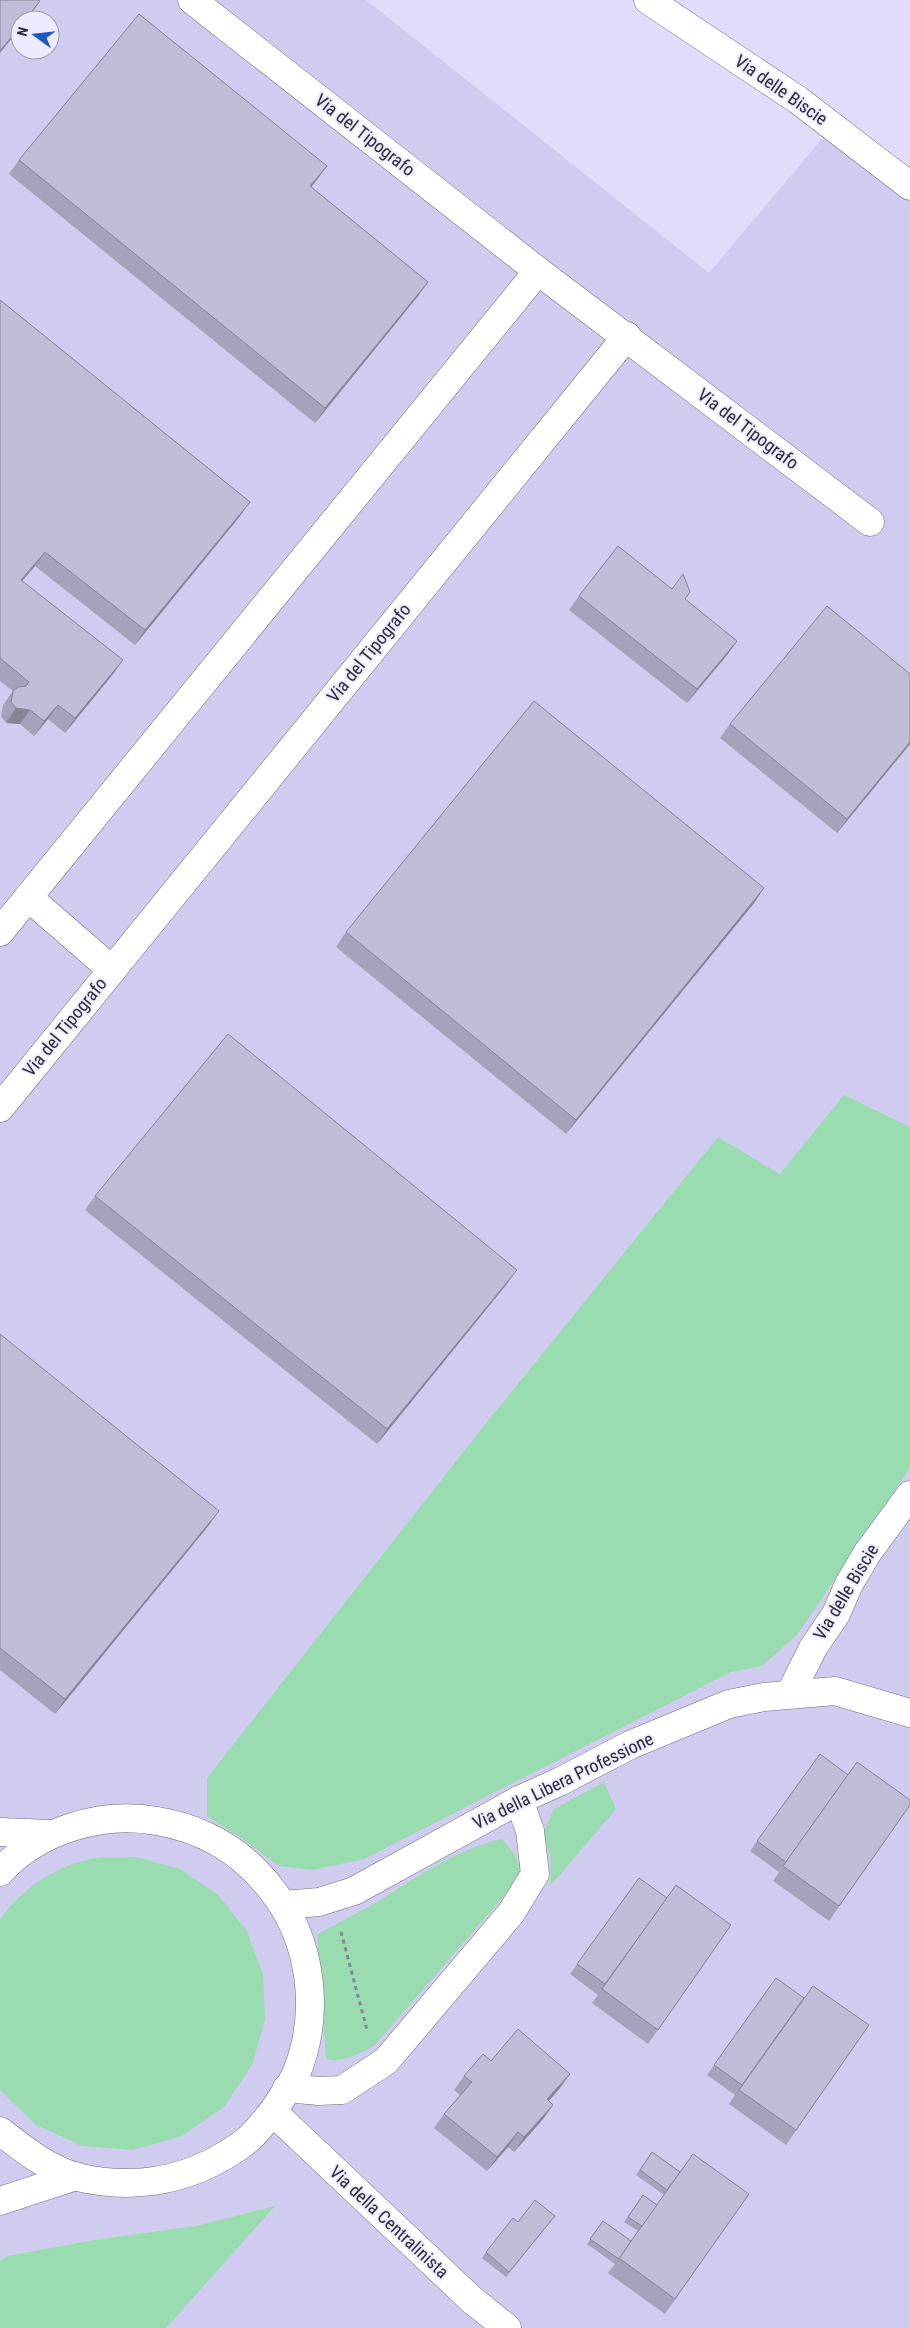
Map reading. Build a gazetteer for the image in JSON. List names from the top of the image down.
{
  "streets": {
    "street": [
      "Via delle Biscie",
      "Via del Tipografo",
      "Via della Libera Professione",
      "Via della Centralinista"
    ]
  },
  "crossings": [
    ["Via delle Biscie", "Via della Libera Professione"]
  ],
  "north": "left"
}
